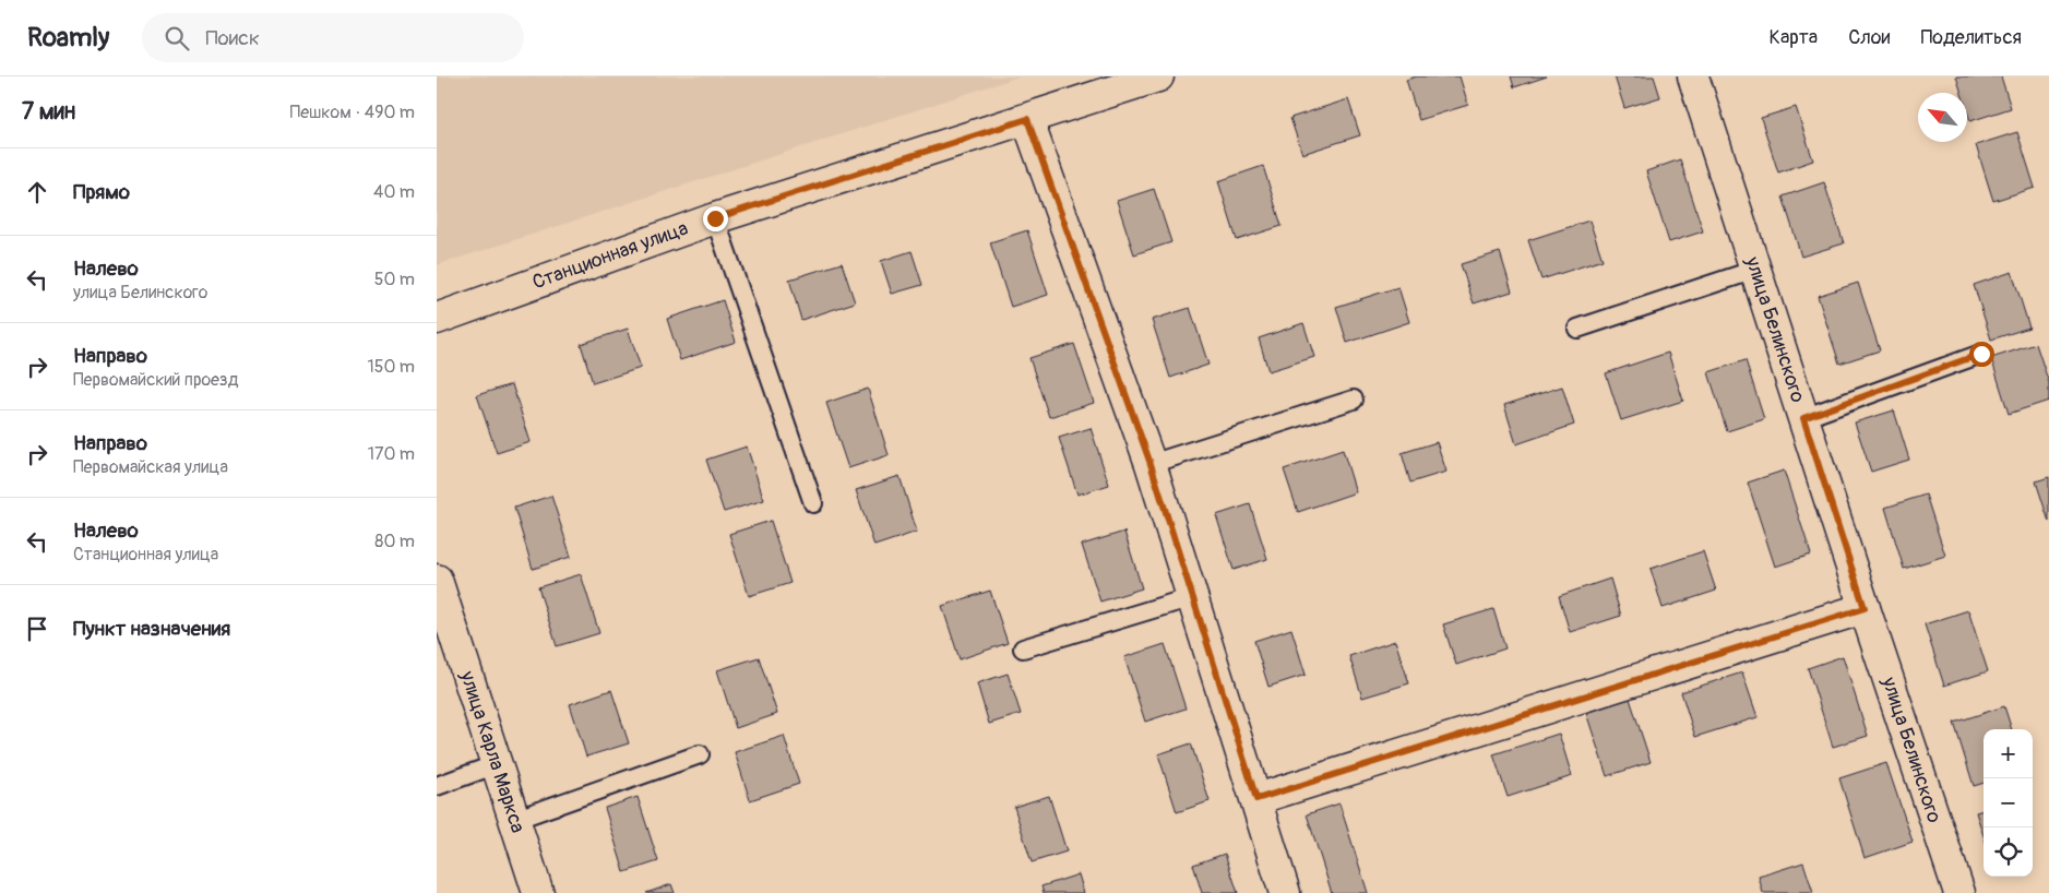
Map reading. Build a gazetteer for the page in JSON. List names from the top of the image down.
{
  "streets": {
    "street": ["Станционная улица", "улица Белинского", "улица Карла Маркса"]
  },
  "north": "top left",
  "page": {
    "header": "Roamly",
    "search": "Поиск",
    "nav": ["Карта", "Слои", "Поделиться"],
    "heading": ["7 мин", "Пешком · 490 m"],
    "list": [
      ["Прямо", "40 m"],
      ["Налево", "улица Белинского", "50 m"],
      ["Направо", "Первомайский проезд", "150 m"],
      ["Направо", "Первомайская улица", "170 m"],
      ["Налево", "Станционная улица", "80 m"],
      "Пункт назначения"
    ],
    "map_buttons": ["+", "−"]
  }
}
